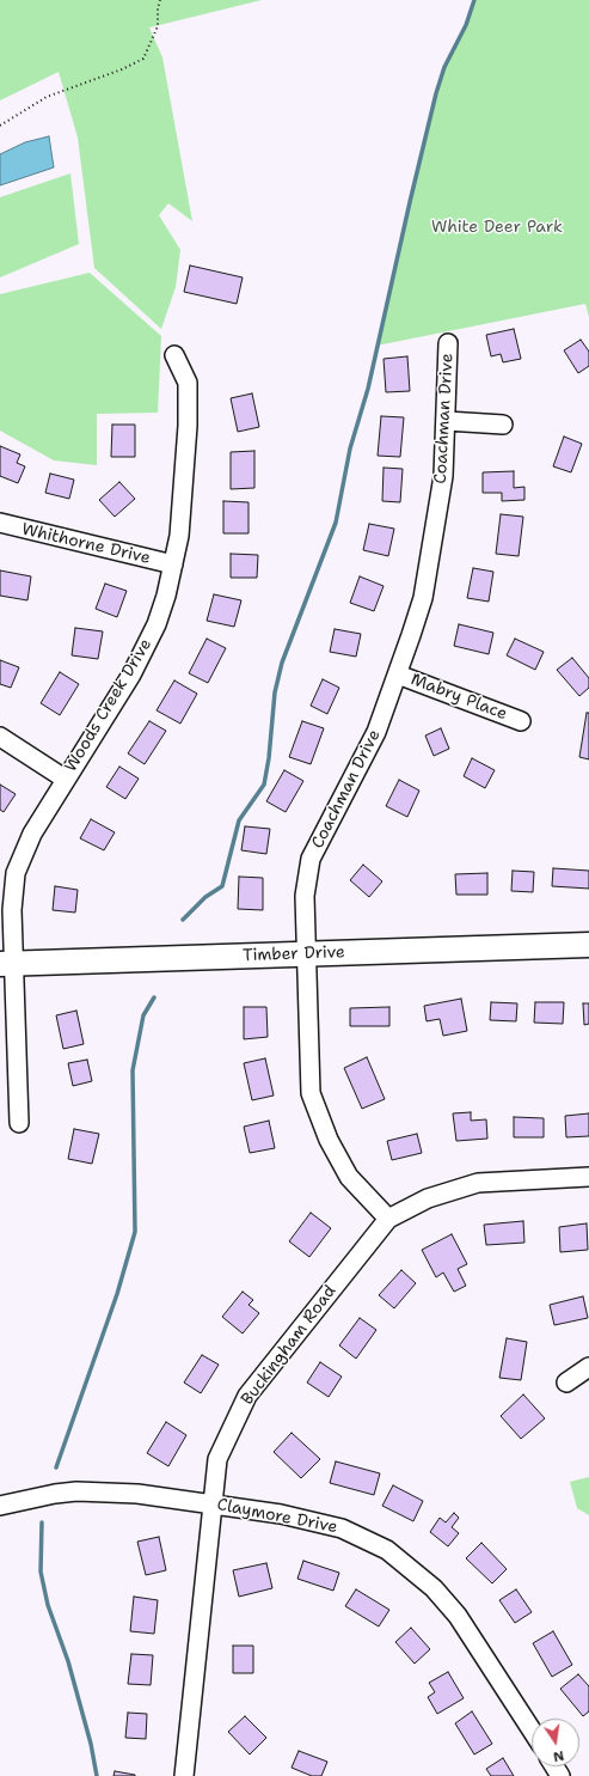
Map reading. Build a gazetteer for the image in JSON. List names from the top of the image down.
{
  "streets": {
    "main road": ["Timber Drive"],
    "street": [
      "Coachman Drive",
      "Whithorne Drive",
      "Mabry Place",
      "Woods Creek Drive",
      "Buckingham Road",
      "Claymore Drive"
    ]
  },
  "crossings": [
    ["Coachman Drive", "Mabry Place"],
    ["Coachman Drive", "Timber Drive"],
    ["Coachman Drive", "Buckingham Road"],
    ["Whithorne Drive", "Woods Creek Drive"],
    ["Woods Creek Drive", "Timber Drive"],
    ["Buckingham Road", "Claymore Drive"]
  ],
  "parks": ["White Deer Park"],
  "north": "bottom"
}
